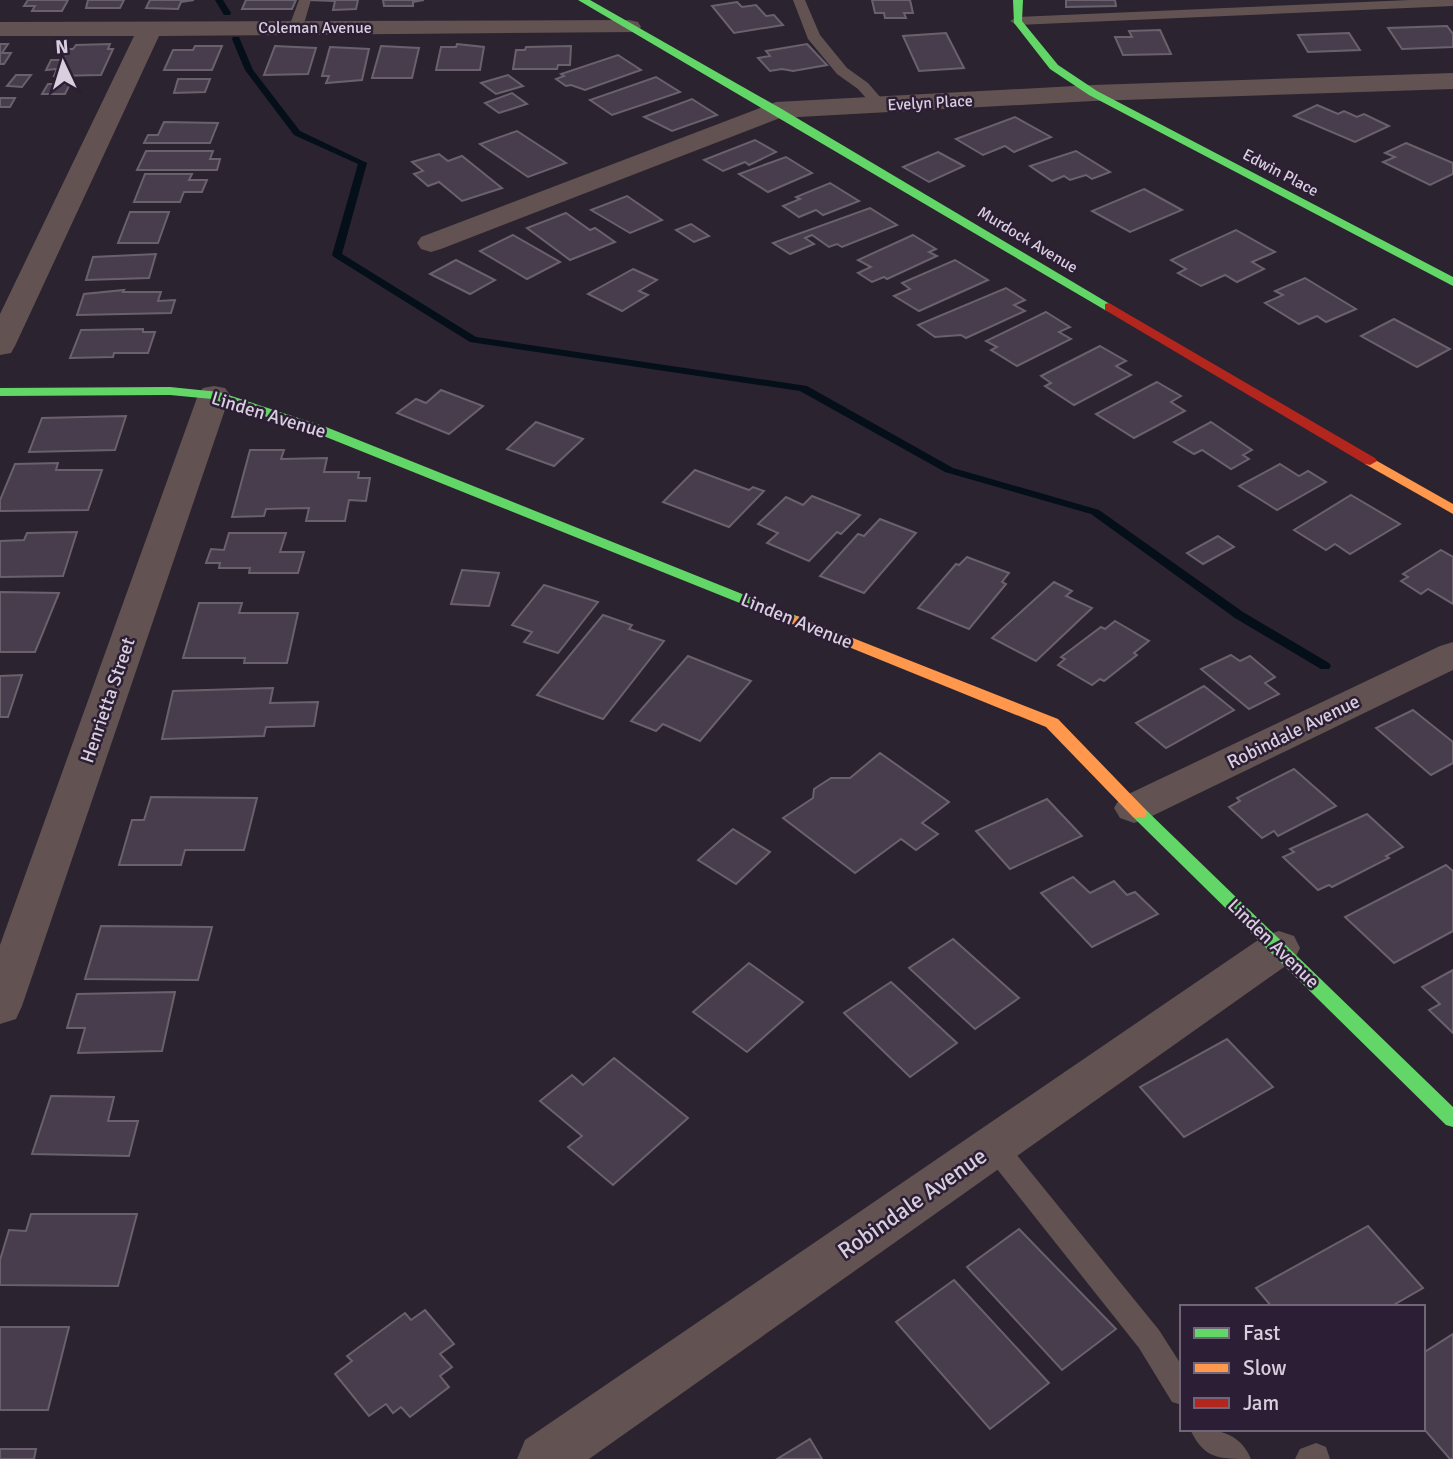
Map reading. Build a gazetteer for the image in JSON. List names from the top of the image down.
{
  "streets": {
    "street": [
      "Coleman Avenue",
      "Evelyn Place",
      "Edwin Place",
      "Murdock Avenue",
      "Linden Avenue",
      "Henrietta Street",
      "Robindale Avenue"
    ]
  },
  "crossings": [
    ["Coleman Avenue", "Murdock Avenue"],
    ["Evelyn Place", "Edwin Place"],
    ["Evelyn Place", "Murdock Avenue"],
    ["Linden Avenue", "Henrietta Street"],
    ["Linden Avenue", "Robindale Avenue"]
  ],
  "legend": ["Fast", "Slow", "Jam"],
  "north": "top"
}
